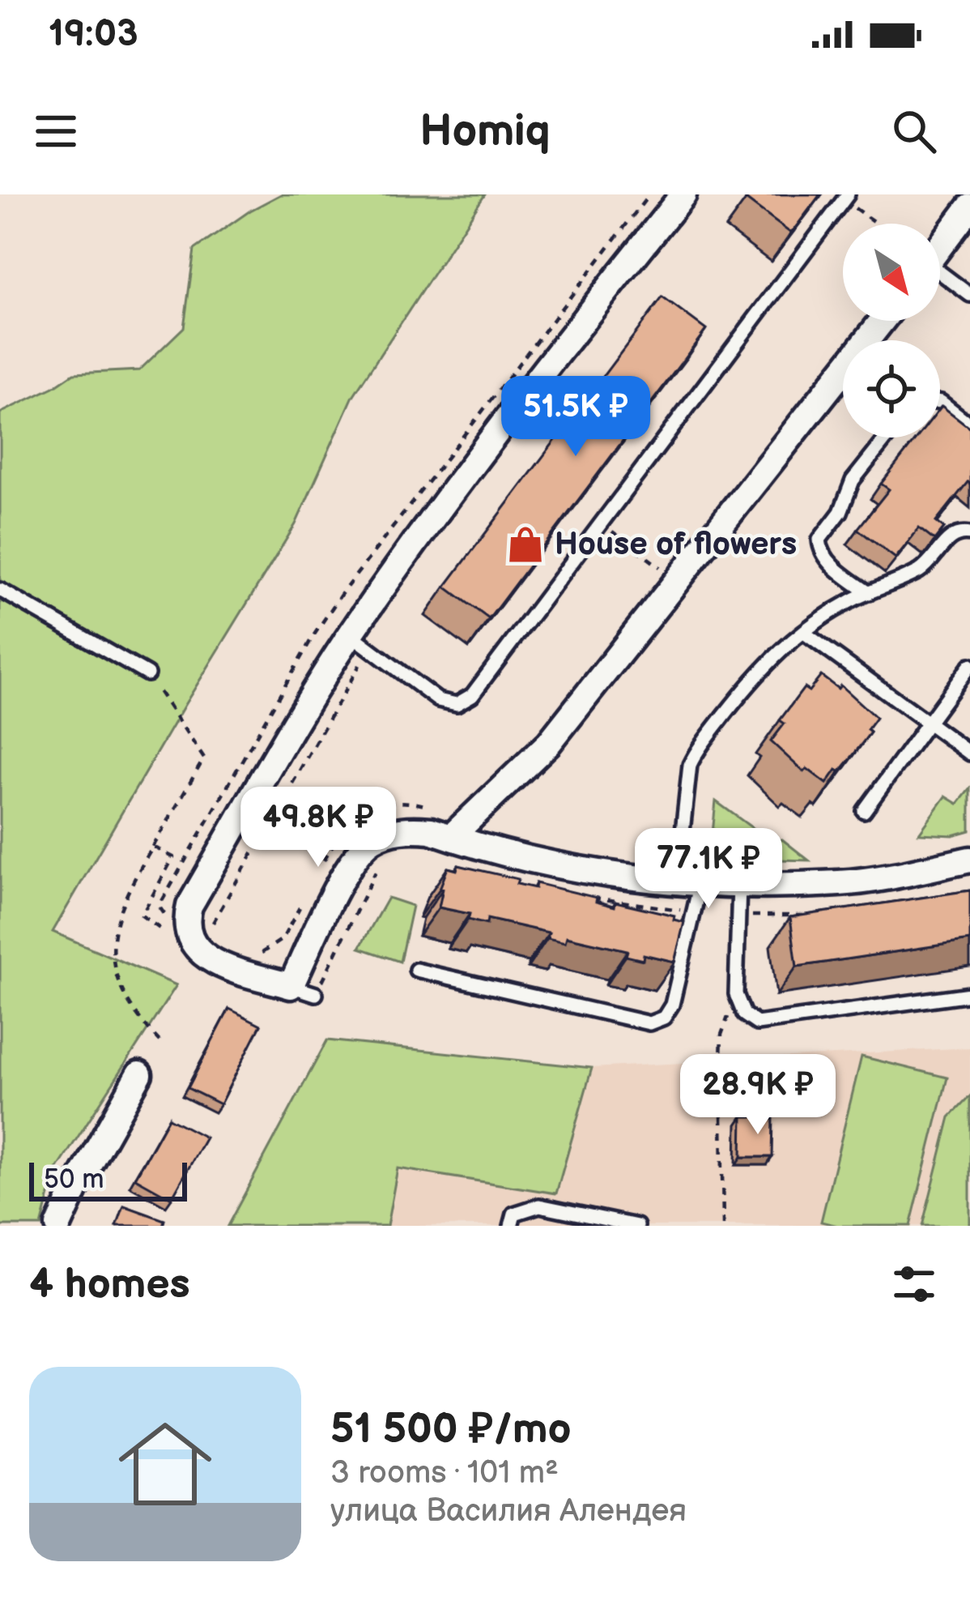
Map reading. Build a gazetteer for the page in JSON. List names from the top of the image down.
{
  "places": {
    "shop": ["House of flowers"]
  },
  "scale_bar": "50 m",
  "north": "bottom right",
  "page": {
    "status": "19:03",
    "header": "Homiq",
    "price": [
      "51.5K ₽",
      "49.8K ₽",
      "77.1K ₽",
      "28.9K ₽"
    ],
    "scale": "50 m",
    "heading": "4 homes",
    "list": [
      {
        "name": "51 500 ₽/mo",
        "note": "3 rooms · 101 m² · улица Василия Алендея"
      }
    ]
  }
}
